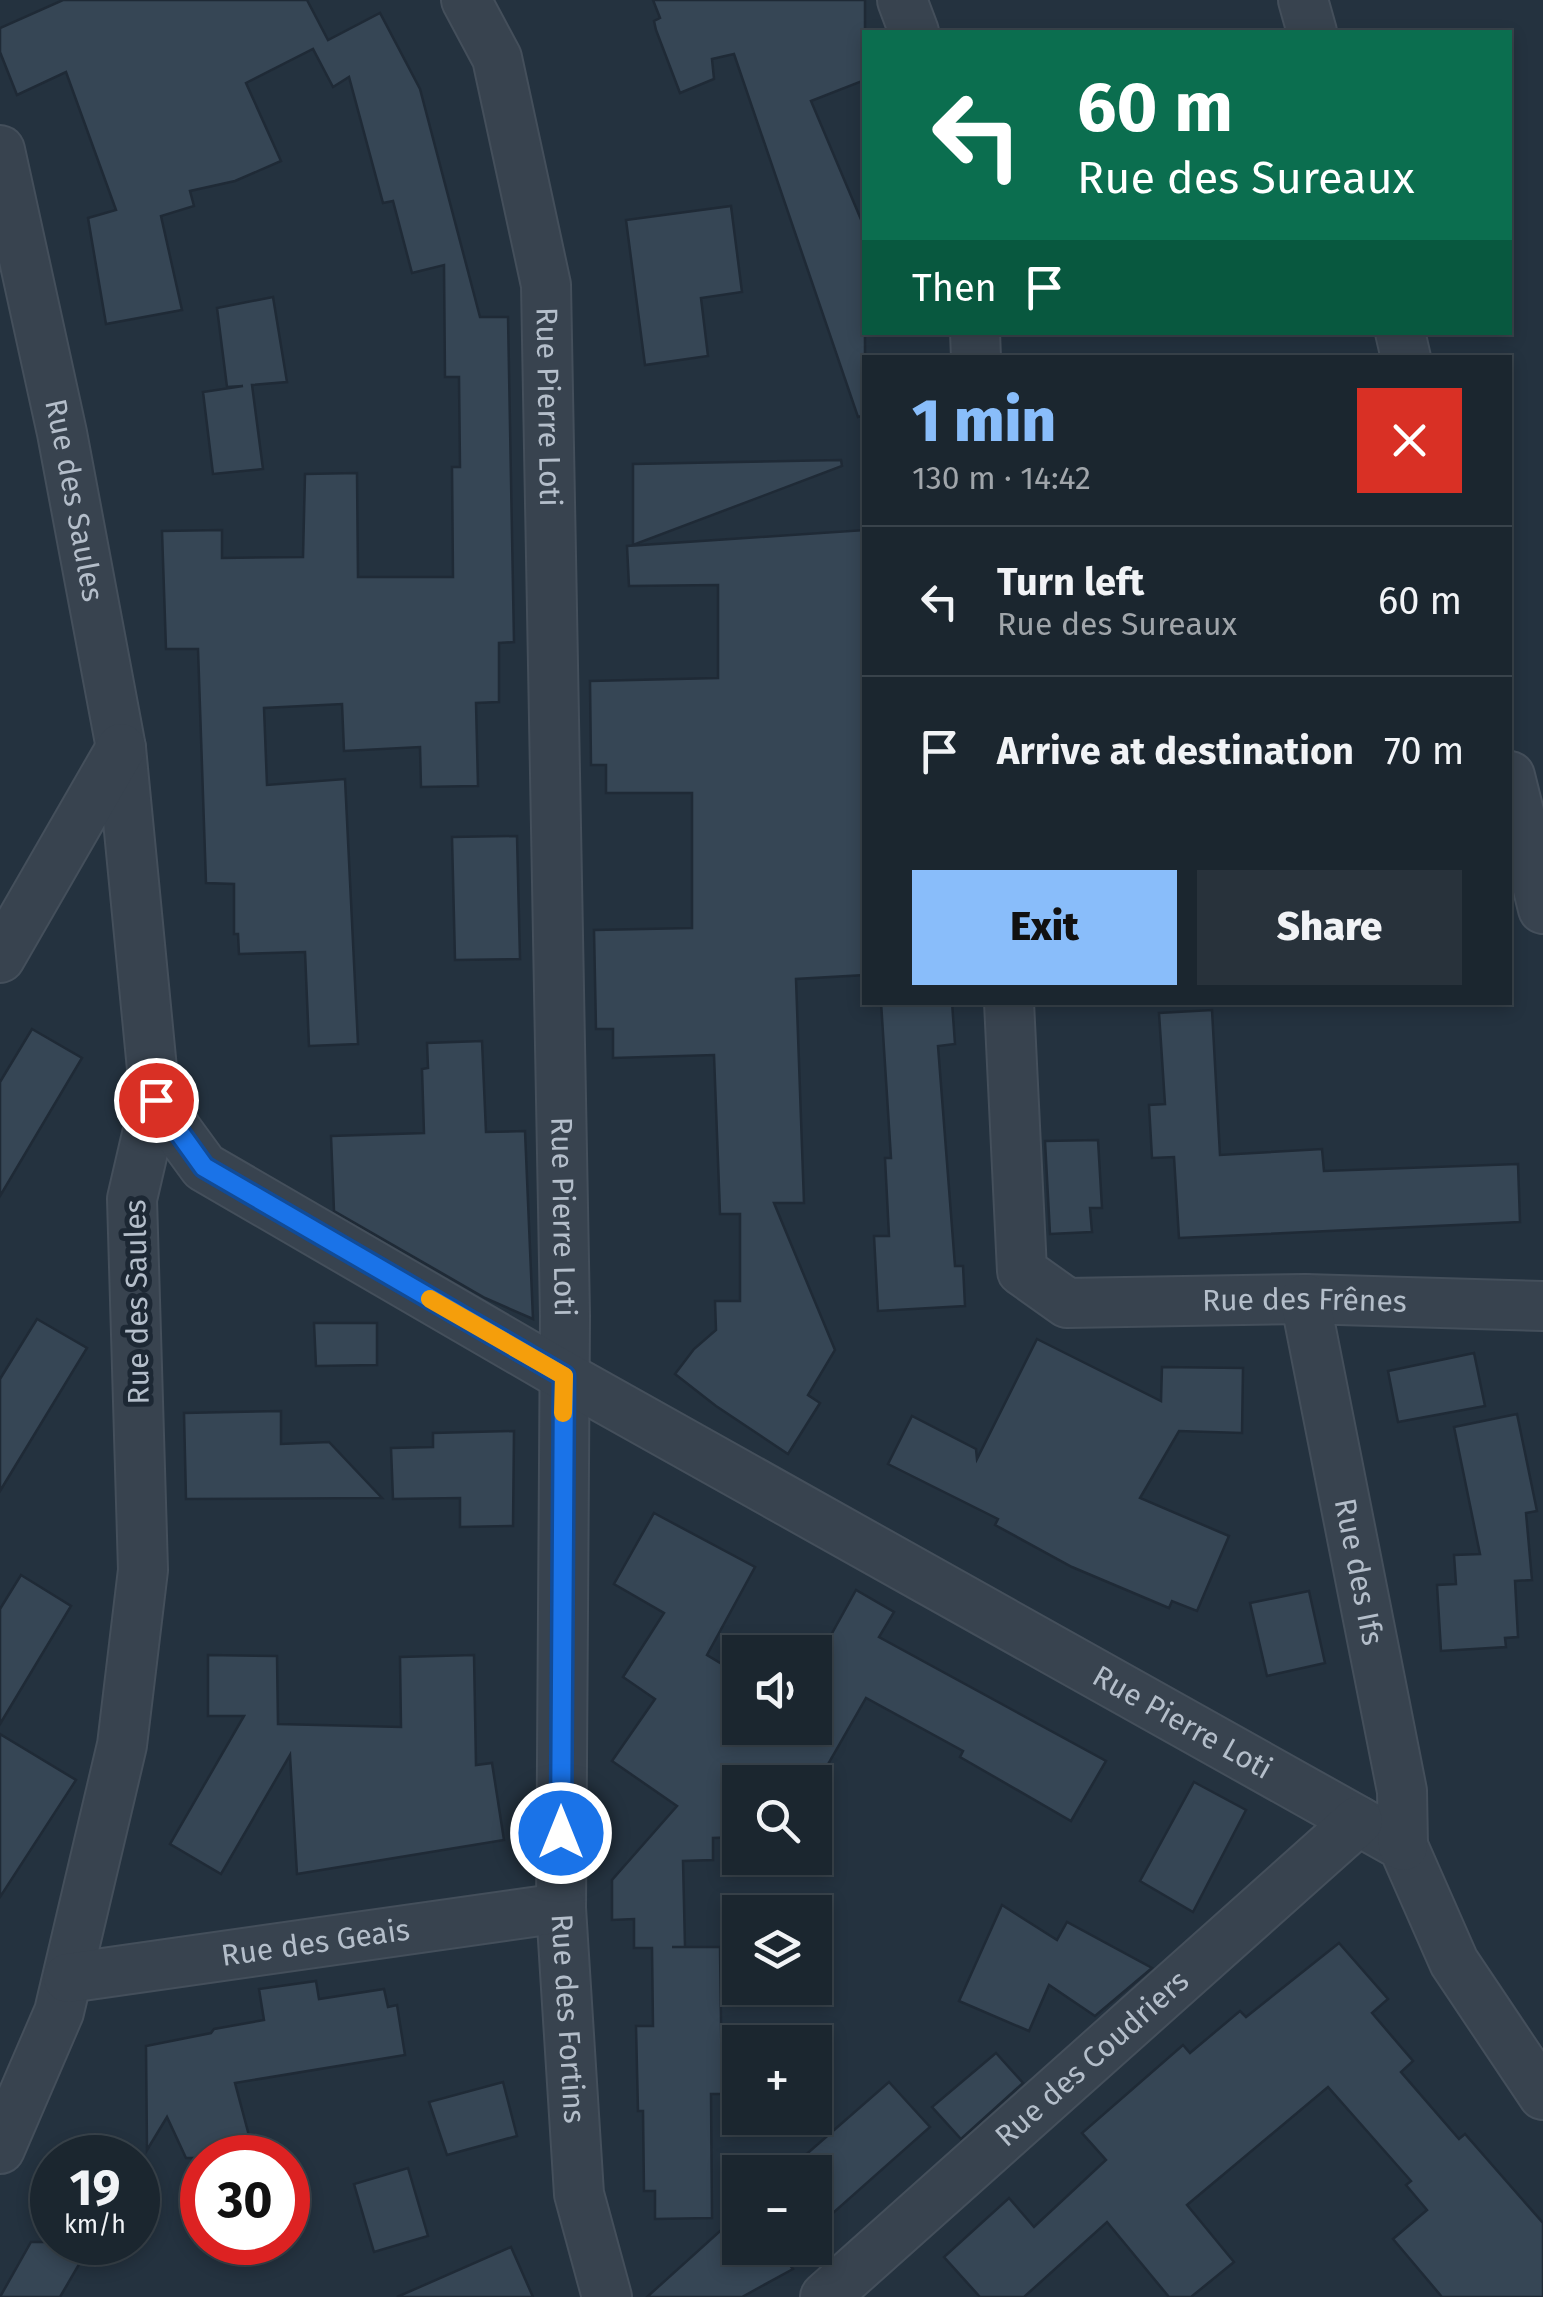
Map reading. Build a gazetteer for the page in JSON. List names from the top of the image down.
{
  "streets": {
    "street": [
      "Rue Pierre Loti",
      "Rue des Saules",
      "Rue des Frênes",
      "Rue des Ifs",
      "Rue des Geais",
      "Rue des Fortins",
      "Rue des Coudriers"
    ]
  },
  "crossings": [
    ["Rue Pierre Loti", "Rue des Ifs"],
    ["Rue Pierre Loti", "Rue des Fortins"],
    ["Rue Pierre Loti", "Rue des Coudriers"],
    ["Rue des Saules", "Rue des Geais"],
    ["Rue des Frênes", "Rue des Ifs"],
    ["Rue des Geais", "Rue des Fortins"]
  ],
  "page": {
    "turn": ["60 m", "Rue des Sureaux"],
    "then": "Then",
    "heading": ["1 min", "130 m · 14:42"],
    "list": [
      {
        "name": "Turn left",
        "note": "Rue des Sureaux",
        "value": "60 m"
      },
      {
        "name": "Arrive at destination",
        "value": "70 m"
      }
    ],
    "buttons": ["Exit", "Share"],
    "map_buttons": ["+", "−"],
    "speed": "19 km/h",
    "limit": "30"
  }
}
